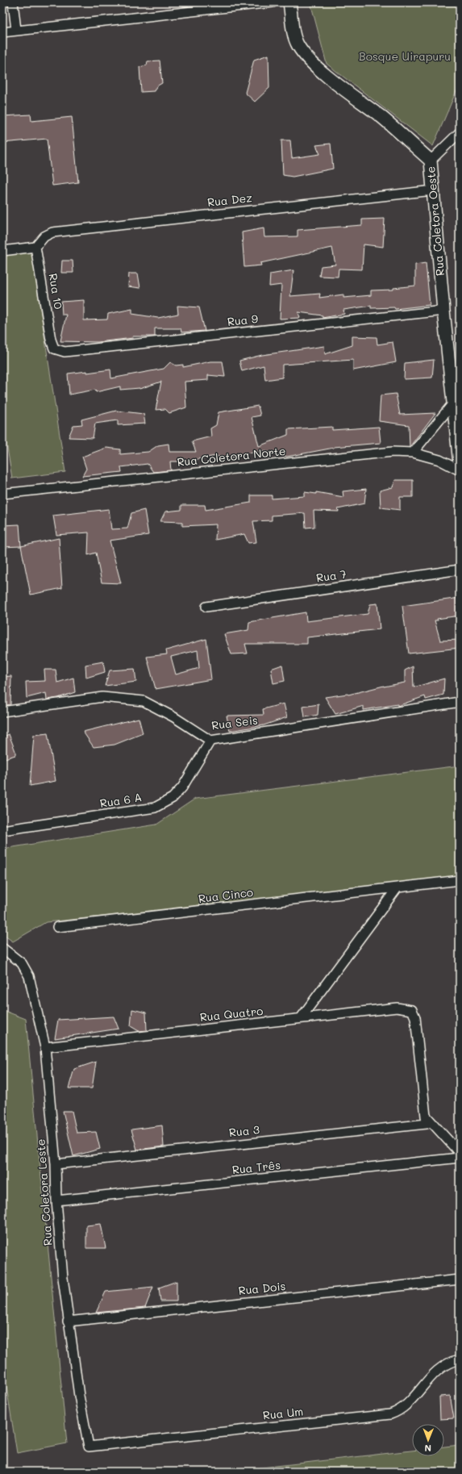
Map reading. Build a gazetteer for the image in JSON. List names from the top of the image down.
{
  "streets": {
    "street": [
      "Rua Dez",
      "Rua Coletora Oeste",
      "Rua 10",
      "Rua 9",
      "Rua Coletora Norte",
      "Rua 7",
      "Rua Seis",
      "Rua 6 A",
      "Rua Cinco",
      "Rua Quatro",
      "Rua 3",
      "Rua Três",
      "Rua Coletora Leste",
      "Rua Dois",
      "Rua Um"
    ]
  },
  "crossings": [
    ["Rua Dez", "Rua Coletora Oeste"],
    ["Rua Dez", "Rua 10"],
    ["Rua Coletora Oeste", "Rua 9"],
    ["Rua 10", "Rua 9"],
    ["Rua Seis", "Rua 6 A"],
    ["Rua Quatro", "Rua 3"],
    ["Rua Quatro", "Rua Coletora Leste"],
    ["Rua 3", "Rua Coletora Leste"],
    ["Rua Três", "Rua Coletora Leste"],
    ["Rua Coletora Leste", "Rua Dois"],
    ["Rua Coletora Leste", "Rua Um"]
  ],
  "parks": ["Bosque Uirapuru"],
  "north": "bottom"
}
